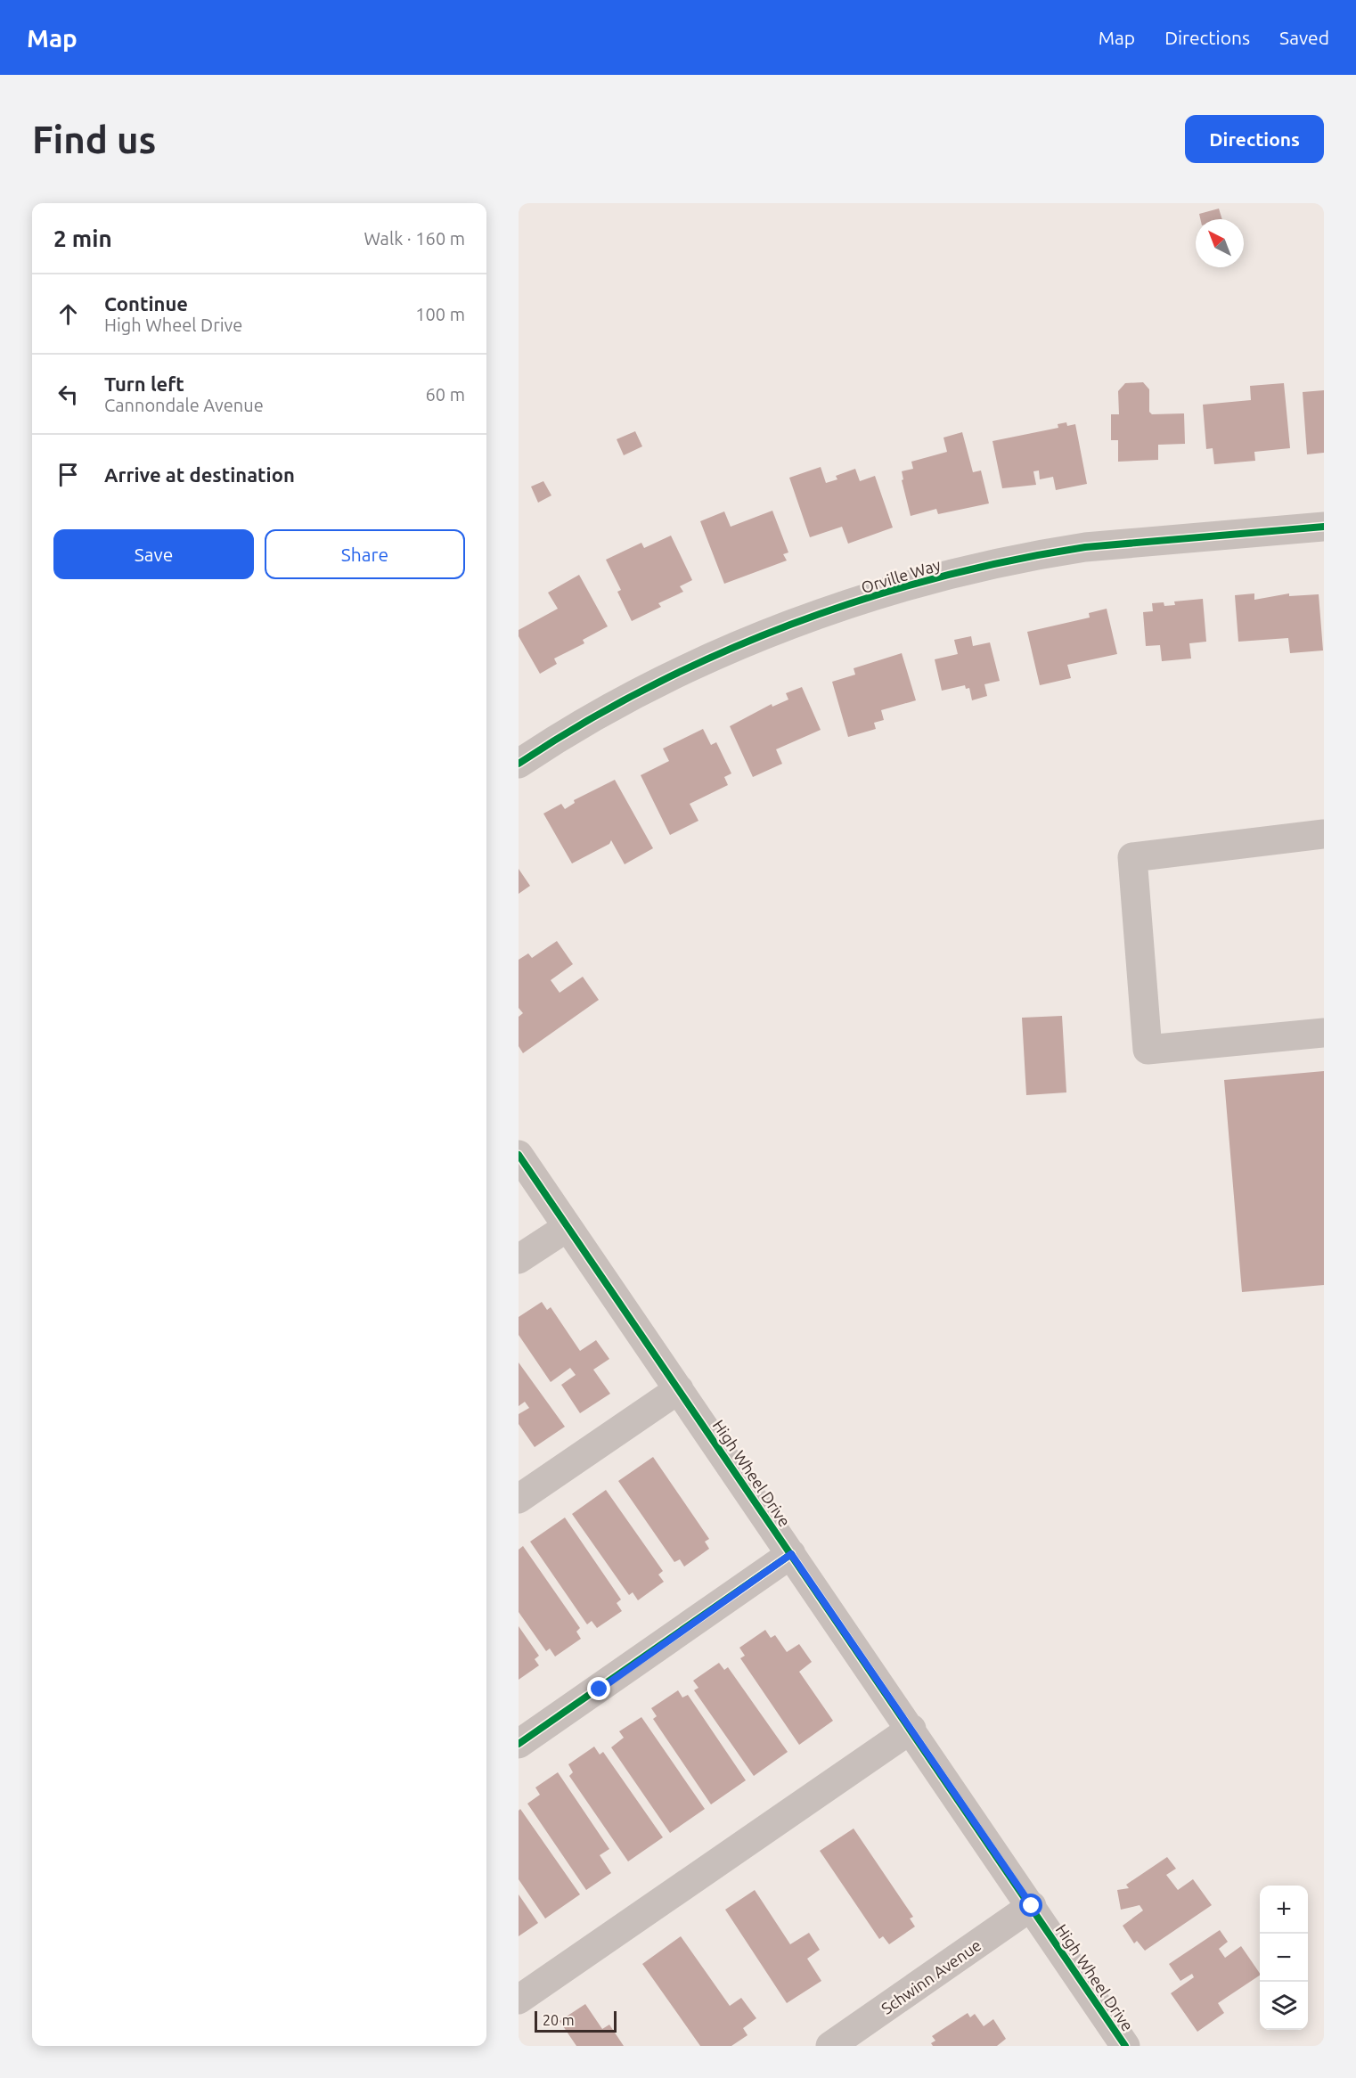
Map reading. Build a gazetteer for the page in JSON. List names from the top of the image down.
{
  "streets": {
    "street": ["Orville Way", "High Wheel Drive", "Schwinn Avenue"]
  },
  "crossings": [
    ["High Wheel Drive", "Schwinn Avenue"]
  ],
  "scale_bar": "20 m",
  "north": "top left",
  "page": {
    "header": "Map",
    "nav": ["Map", "Directions", "Saved"],
    "buttons": [
      "Directions",
      ["Save", "Share"]
    ],
    "title": "Find us",
    "heading": ["2 min", "Walk · 160 m"],
    "list": [
      ["Continue", "High Wheel Drive", "100 m"],
      ["Turn left", "Cannondale Avenue", "60 m"],
      "Arrive at destination"
    ],
    "map_buttons": ["+", "−"],
    "scale": "20 m"
  }
}
